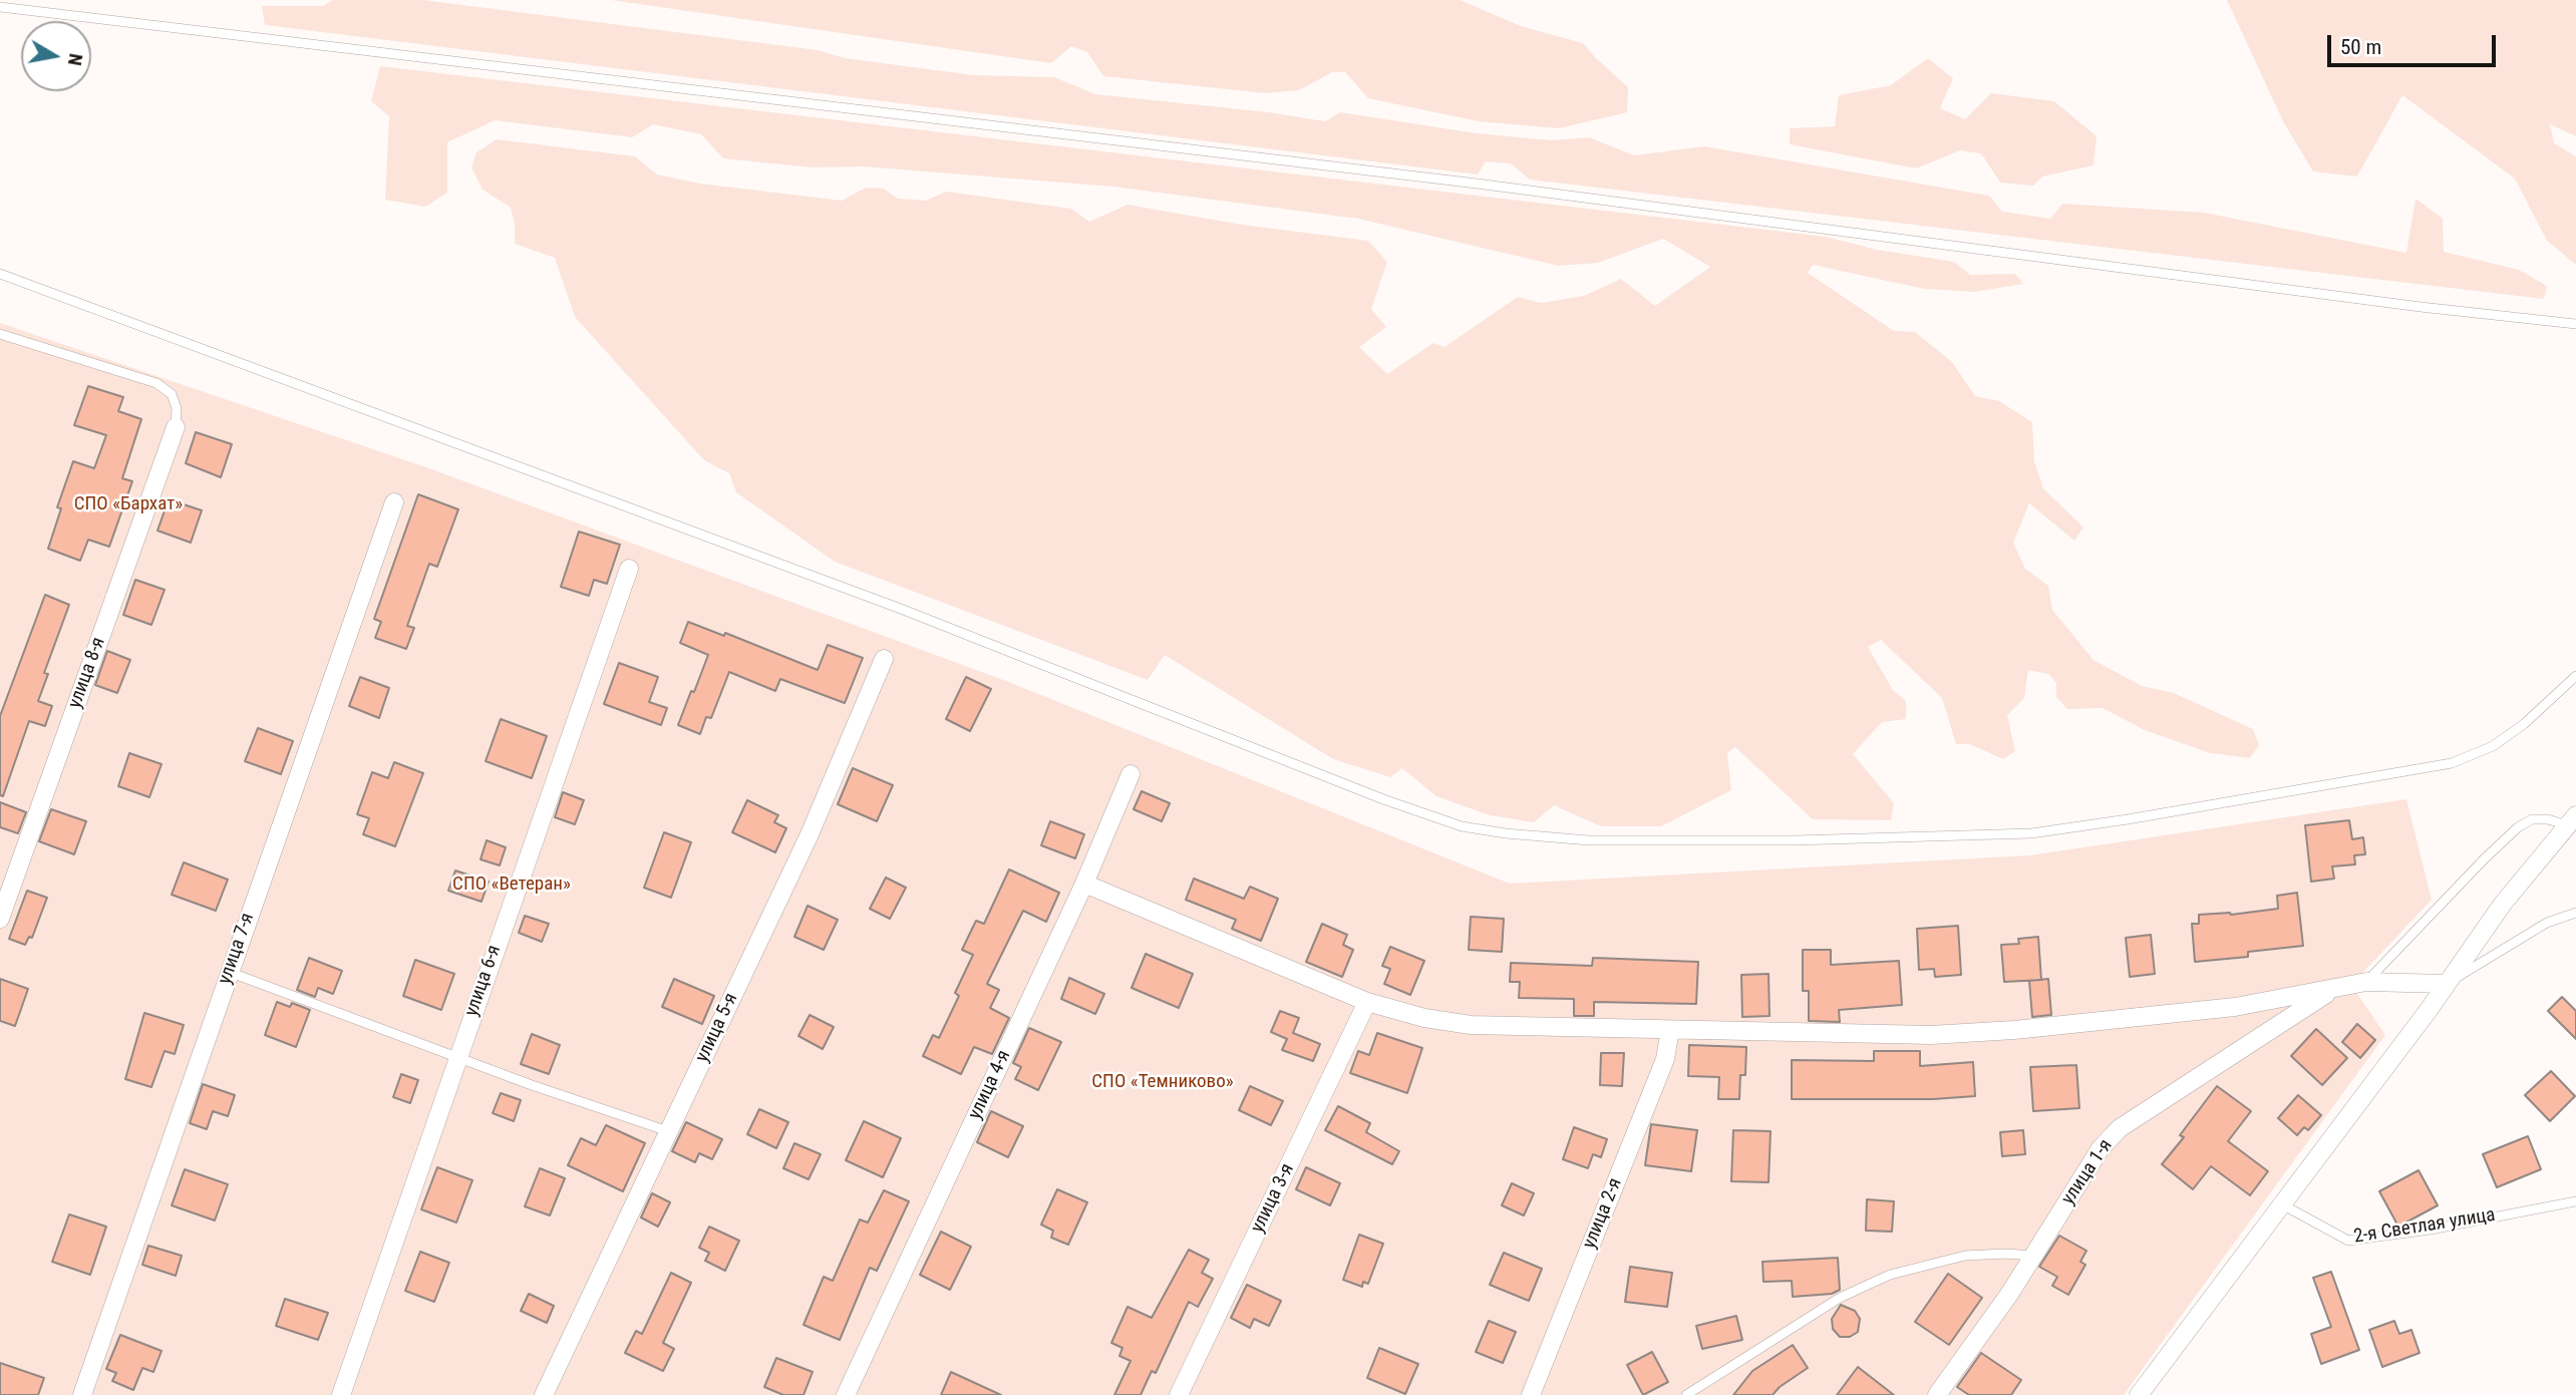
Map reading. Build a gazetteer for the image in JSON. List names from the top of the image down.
{
  "streets": {
    "street": [
      "улица 8-я",
      "улица 7-я",
      "улица 6-я",
      "улица 5-я",
      "улица 4-я",
      "улица 1-я",
      "улица 3-я",
      "улица 2-я"
    ],
    "lane": ["2-я Светлая улица"]
  },
  "parks": ["СПО «Бархат»", "СПО «Ветеран»", "СПО «Темниково»"],
  "scale_bar": "50 m",
  "north": "right"
}
